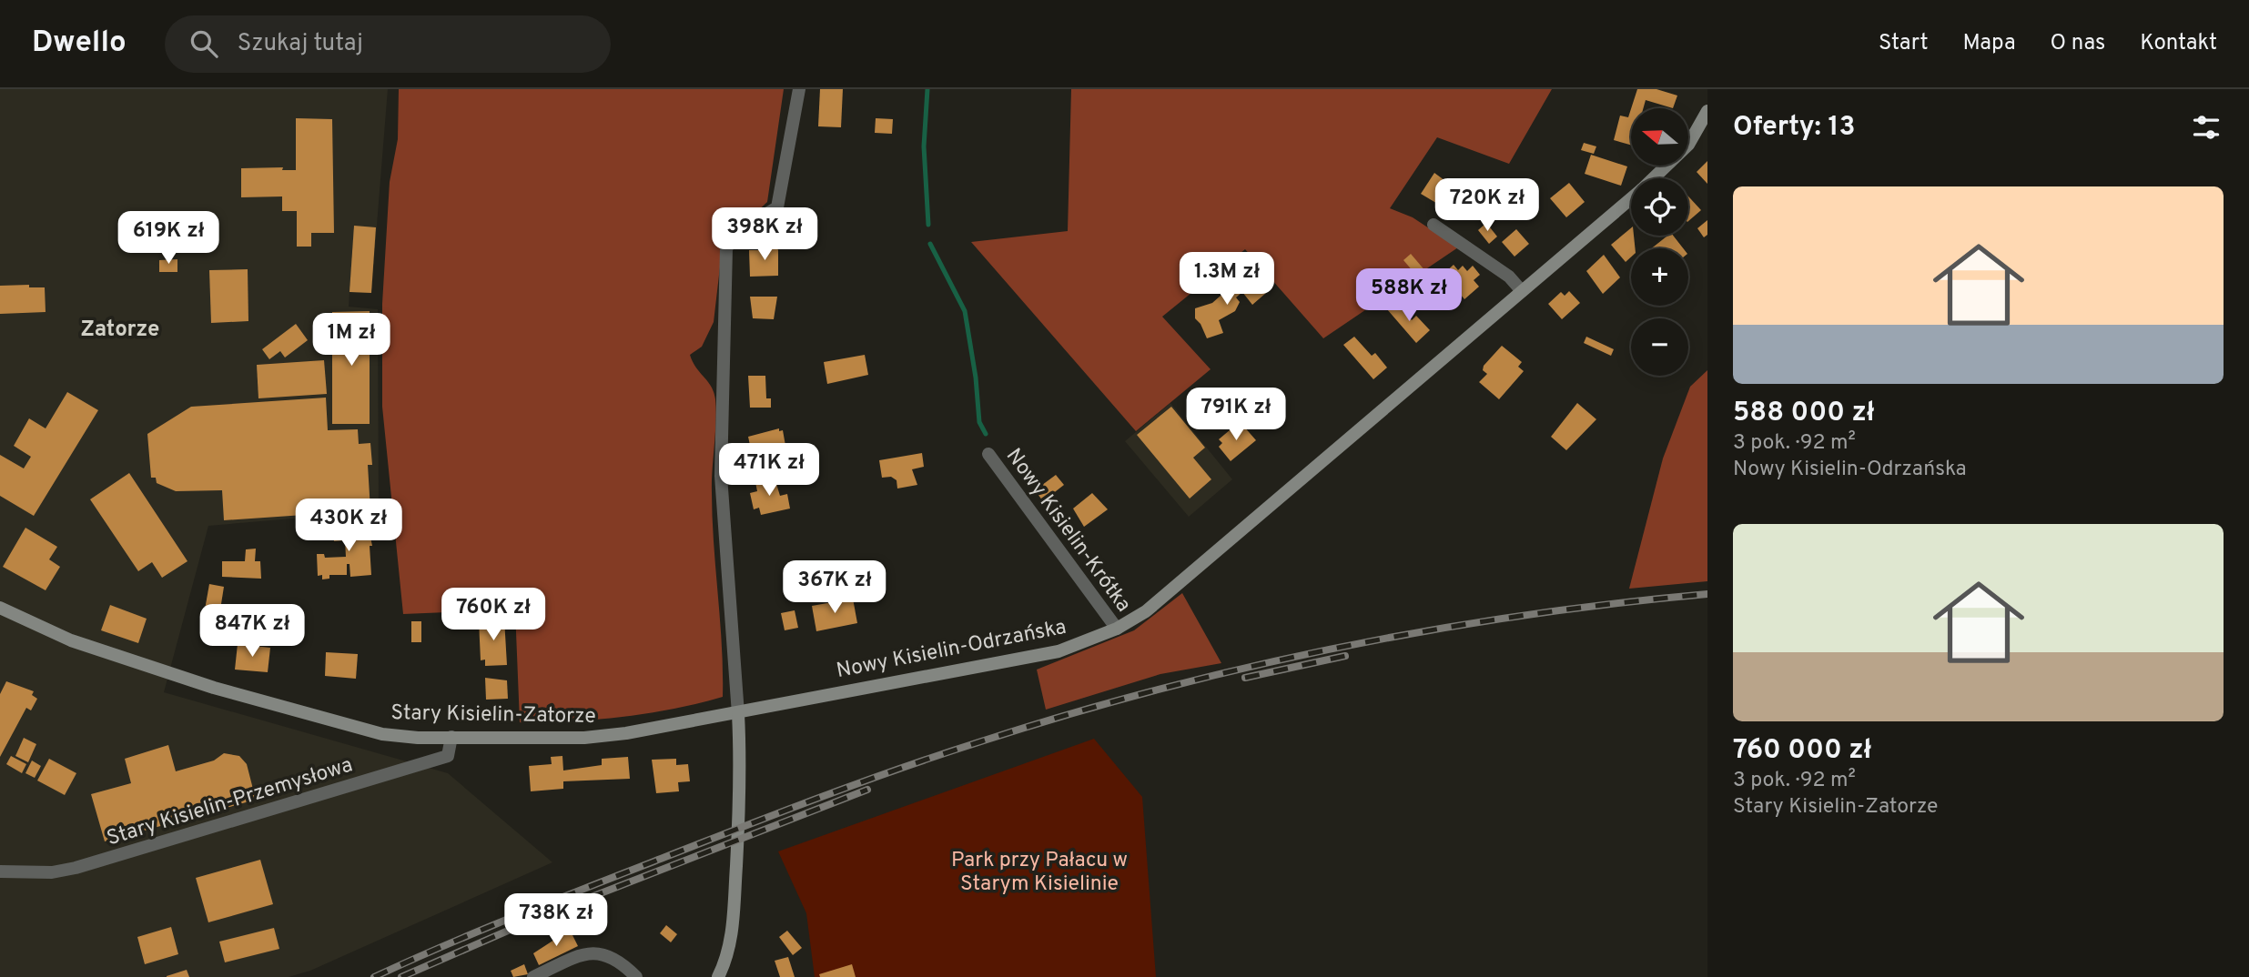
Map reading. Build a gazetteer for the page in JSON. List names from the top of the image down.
{
  "streets": {
    "street": [
      "Nowy Kisielin-Krótka",
      "Nowy Kisielin-Odrzańska",
      "Stary Kisielin-Zatorze",
      "Stary Kisielin-Przemysłowa"
    ]
  },
  "crossings": [
    ["Nowy Kisielin-Krótka", "Nowy Kisielin-Odrzańska"],
    ["Nowy Kisielin-Odrzańska", "Stary Kisielin-Zatorze"],
    ["Stary Kisielin-Zatorze", "Stary Kisielin-Przemysłowa"]
  ],
  "districts": ["Zatorze"],
  "parks": ["Park przy Pałacu w Starym Kisielinie"],
  "north": "left",
  "page": {
    "header": "Dwello",
    "search": "Szukaj tutaj",
    "nav": [
      "Start",
      "Mapa",
      "O nas",
      "Kontakt"
    ],
    "heading": "Oferty: 13",
    "map_buttons": ["+", "−"],
    "list": [
      {
        "name": "588 000 zł",
        "note": "3 pok. · 92 m² · Nowy Kisielin-Odrzańska"
      },
      {
        "name": "760 000 zł",
        "note": "3 pok. · 92 m² · Stary Kisielin-Zatorze"
      }
    ],
    "price": [
      "720K zł",
      "398K zł",
      "619K zł",
      "1.3M zł",
      "588K zł",
      "1M zł",
      "791K zł",
      "471K zł",
      "430K zł",
      "367K zł",
      "760K zł",
      "847K zł",
      "738K zł"
    ]
  }
}
